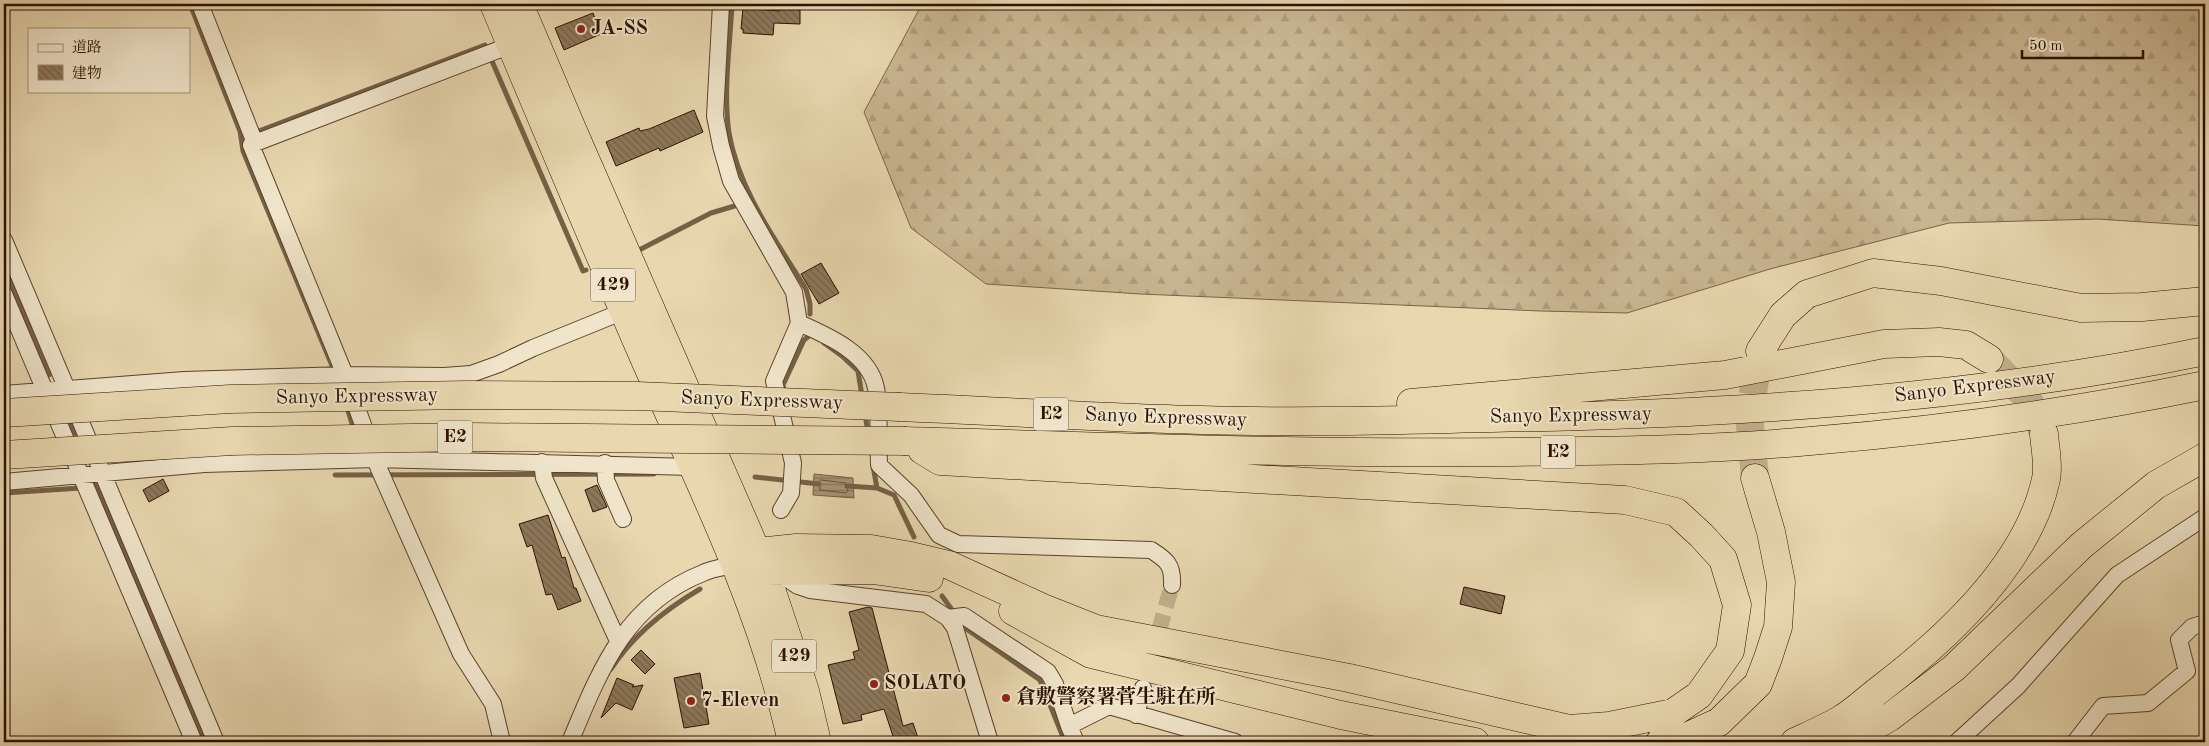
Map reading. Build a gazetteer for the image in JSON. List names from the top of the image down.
{
  "streets": {
    "highway": ["429", "Sanyo Expressway", "E2"]
  },
  "places": [
    "JA-SS",
    "SOLATO",
    "倉敷警察署菅生駐在所",
    "7-Eleven"
  ],
  "legend": ["道路", "建物"],
  "scale_bar": "50 m"
}
